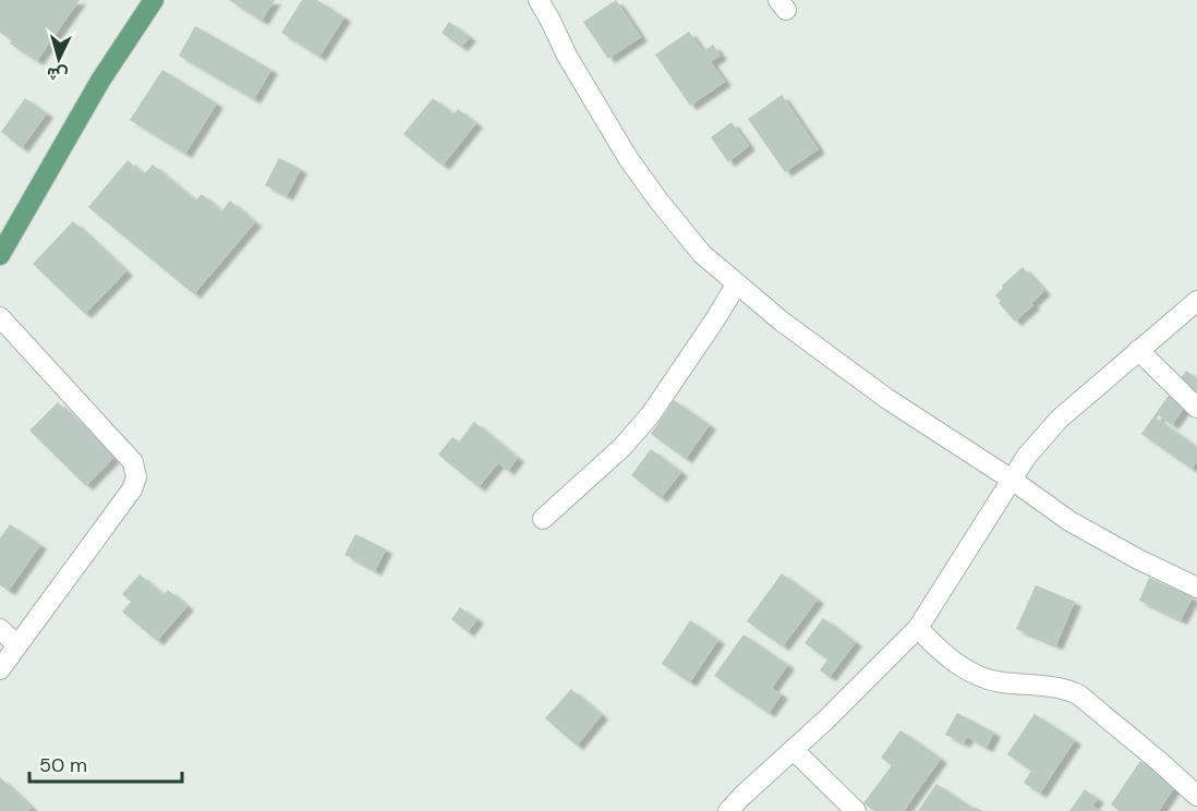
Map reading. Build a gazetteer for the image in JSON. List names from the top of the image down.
{
  "scale_bar": "50 m",
  "north": "bottom"
}
